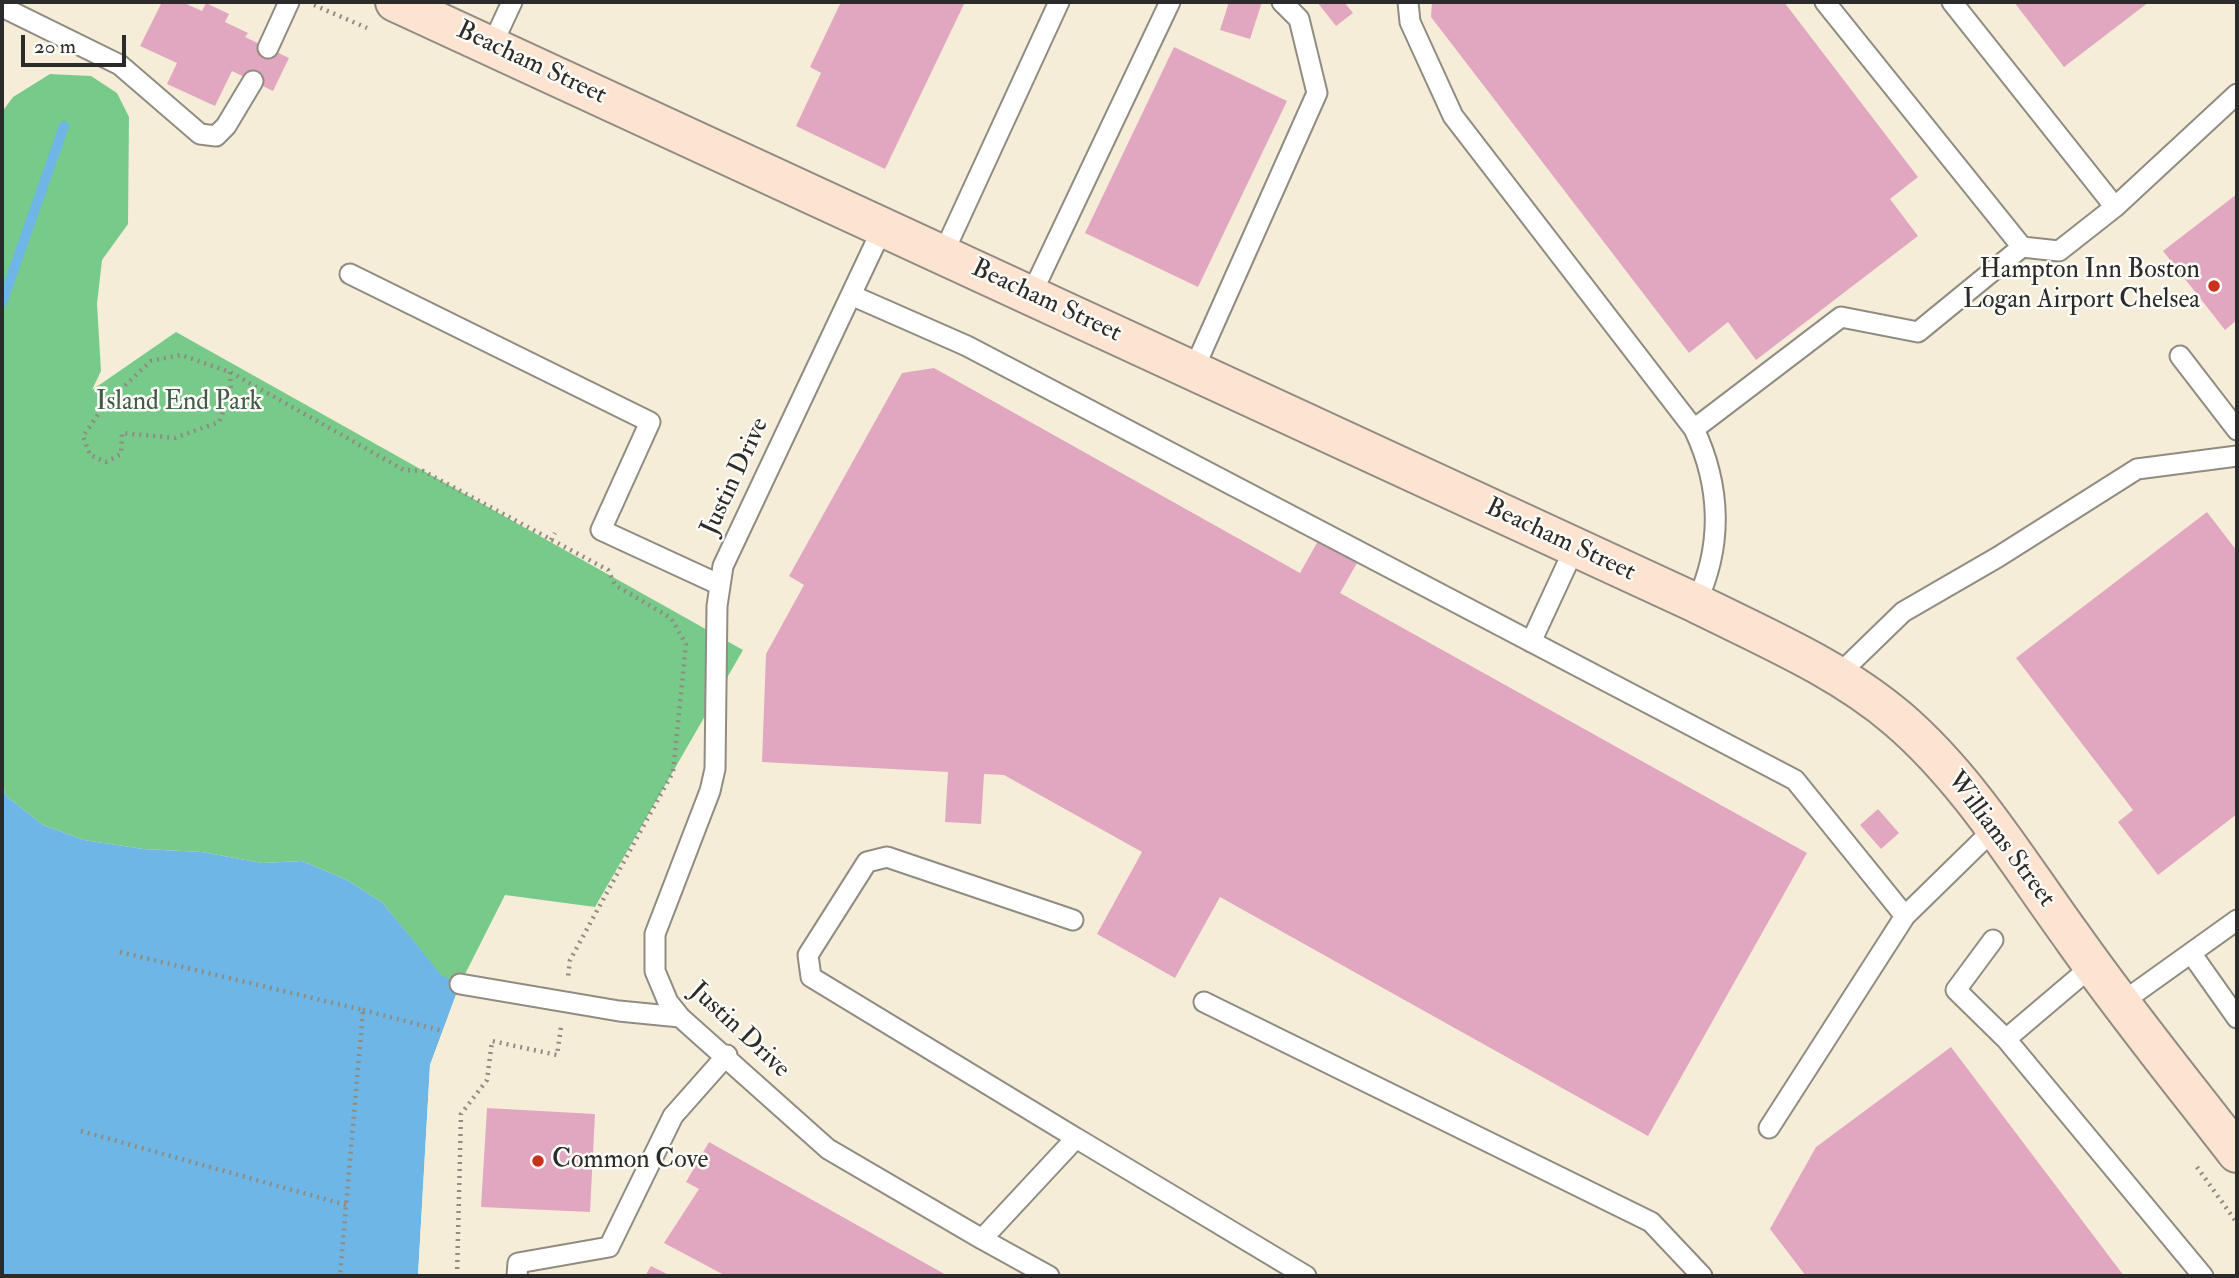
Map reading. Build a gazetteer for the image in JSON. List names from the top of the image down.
{
  "streets": {
    "main road": ["Beacham Street", "Williams Street"],
    "lane": ["Justin Drive"]
  },
  "crossings": [
    ["Beacham Street", "Justin Drive"],
    ["Beacham Street", "Williams Street"]
  ],
  "parks": ["Island End Park"],
  "places": ["Hampton Inn Boston Logan Airport Chelsea", "Common Cove"],
  "scale_bar": "20 m"
}
